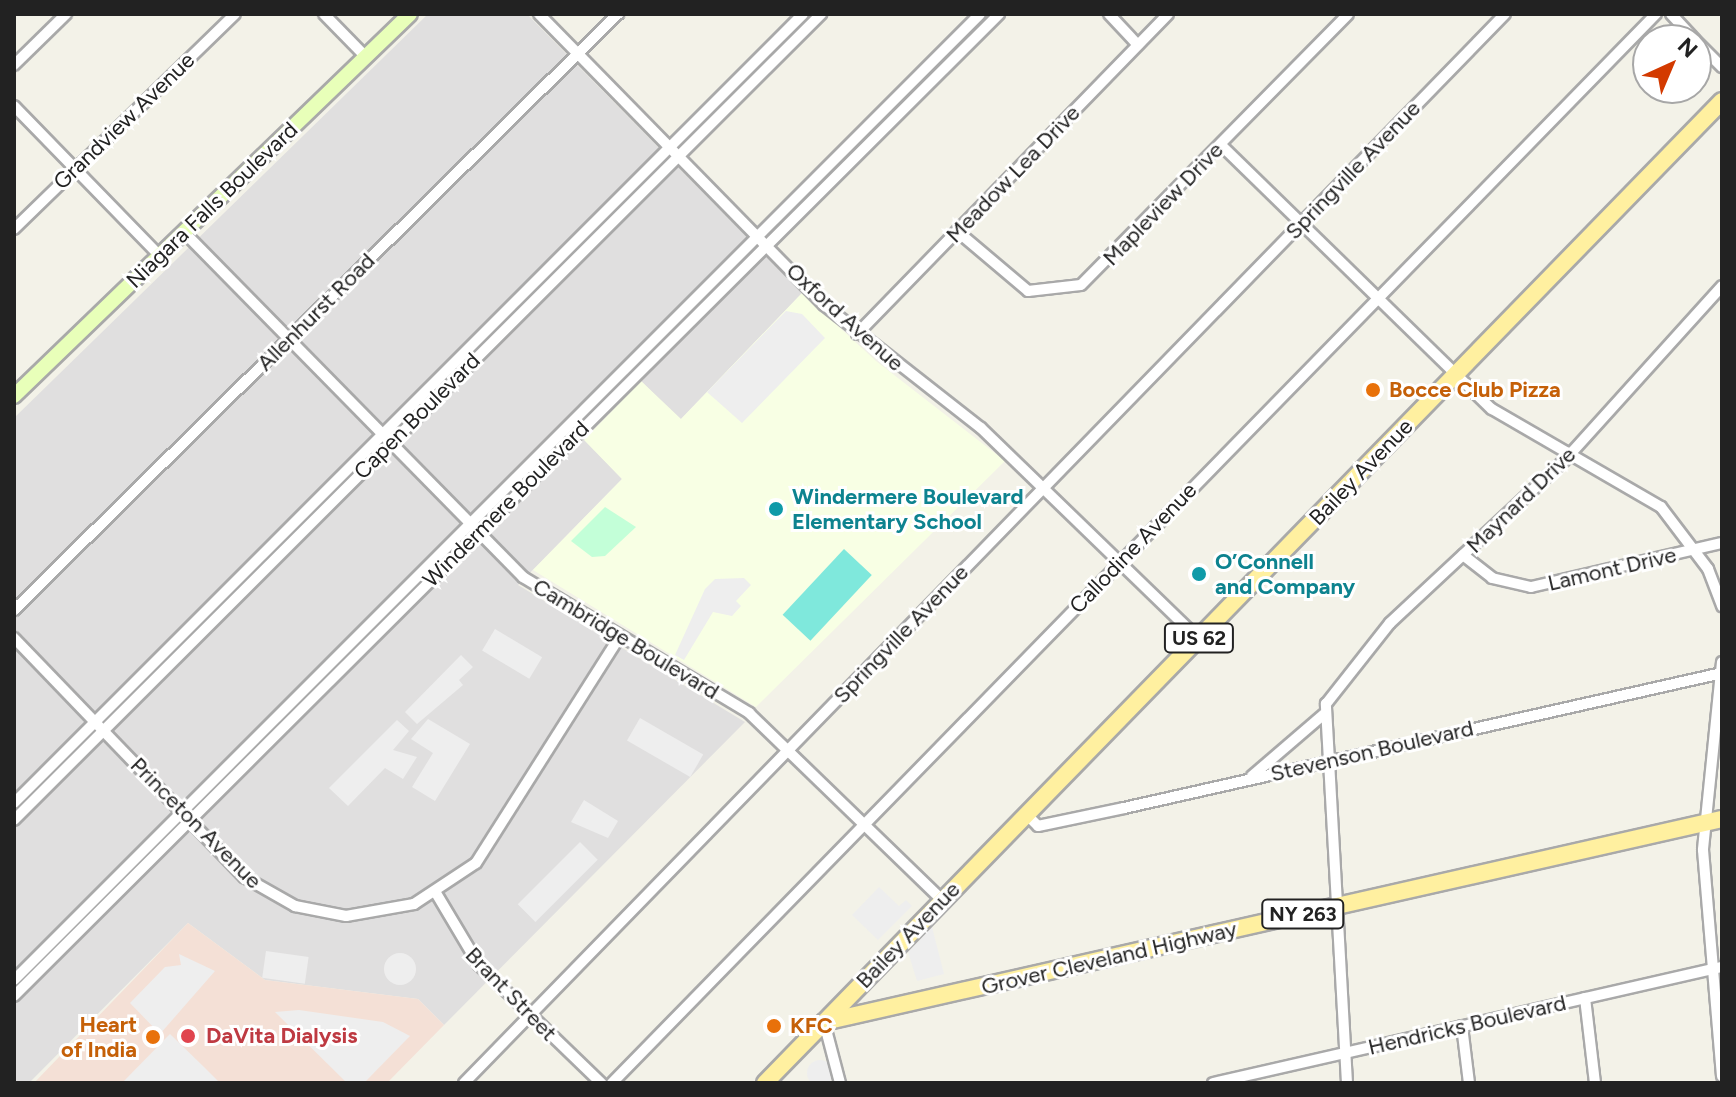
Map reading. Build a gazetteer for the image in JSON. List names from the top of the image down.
{
  "streets": {
    "main road": [
      "Niagara Falls Boulevard",
      "Bailey Avenue",
      "US 62",
      "NY 263",
      "Grover Cleveland Highway"
    ],
    "street": [
      "Grandview Avenue",
      "Springville Avenue",
      "Meadow Lea Drive",
      "Mapleview Drive",
      "Allenhurst Road",
      "Oxford Avenue",
      "Capen Boulevard",
      "Maynard Drive",
      "Windermere Boulevard",
      "Callodine Avenue",
      "Lamont Drive",
      "Cambridge Boulevard",
      "Stevenson Boulevard",
      "Princeton Avenue",
      "Brant Street",
      "Hendricks Boulevard"
    ]
  },
  "crossings": [
    ["Springville Avenue", "Oxford Avenue"],
    ["Springville Avenue", "Cambridge Boulevard"],
    ["Springville Avenue", "Brant Street"],
    ["Meadow Lea Drive", "Mapleview Drive"],
    ["Meadow Lea Drive", "Oxford Avenue"],
    ["Niagara Falls Boulevard", "Cambridge Boulevard"],
    ["Allenhurst Road", "Oxford Avenue"],
    ["Allenhurst Road", "Cambridge Boulevard"],
    ["Oxford Avenue", "Capen Boulevard"],
    ["Oxford Avenue", "Bailey Avenue"],
    ["Oxford Avenue", "Windermere Boulevard"],
    ["Oxford Avenue", "Callodine Avenue"],
    ["Capen Boulevard", "Cambridge Boulevard"],
    ["Capen Boulevard", "Princeton Avenue"],
    ["Bailey Avenue", "Cambridge Boulevard"],
    ["Bailey Avenue", "Stevenson Boulevard"],
    ["Bailey Avenue", "Grover Cleveland Highway"],
    ["Maynard Drive", "Lamont Drive"],
    ["Maynard Drive", "Stevenson Boulevard"],
    ["Windermere Boulevard", "Cambridge Boulevard"],
    ["Windermere Boulevard", "Princeton Avenue"],
    ["Callodine Avenue", "Cambridge Boulevard"],
    ["Cambridge Boulevard", "Princeton Avenue"],
    ["Princeton Avenue", "Brant Street"]
  ],
  "places": [
    "Bocce Club Pizza",
    "Windermere Boulevard Elementary School",
    "O’Connell and Company",
    "KFC",
    "DaVita Dialysis",
    "Heart of India"
  ],
  "north": "top right"
}
